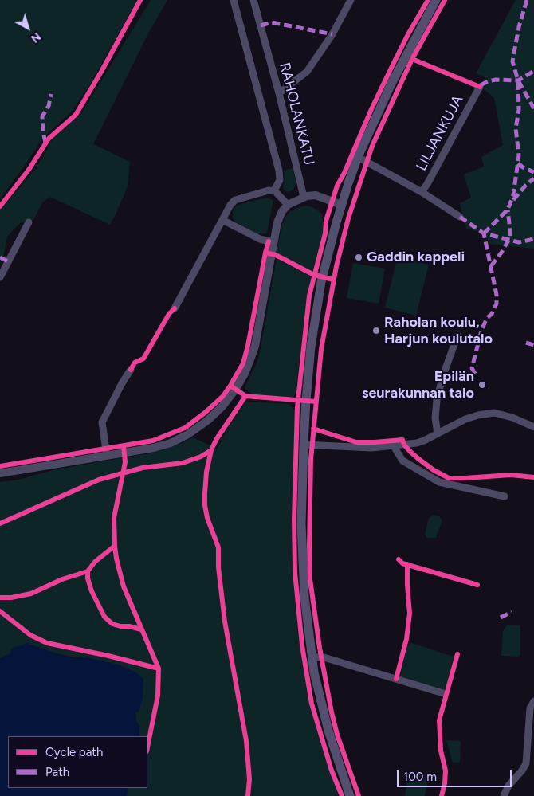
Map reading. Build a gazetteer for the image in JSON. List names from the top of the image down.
{
  "streets": {
    "street": ["RAHOLANKATU", "LILJANKUJA"]
  },
  "places": ["Gaddin kappeli", "Raholan koulu, Harjun koulutalo", "Epilän seurakunnan talo"],
  "legend": ["Cycle path", "Path"],
  "scale_bar": "100 m",
  "north": "bottom right"
}
